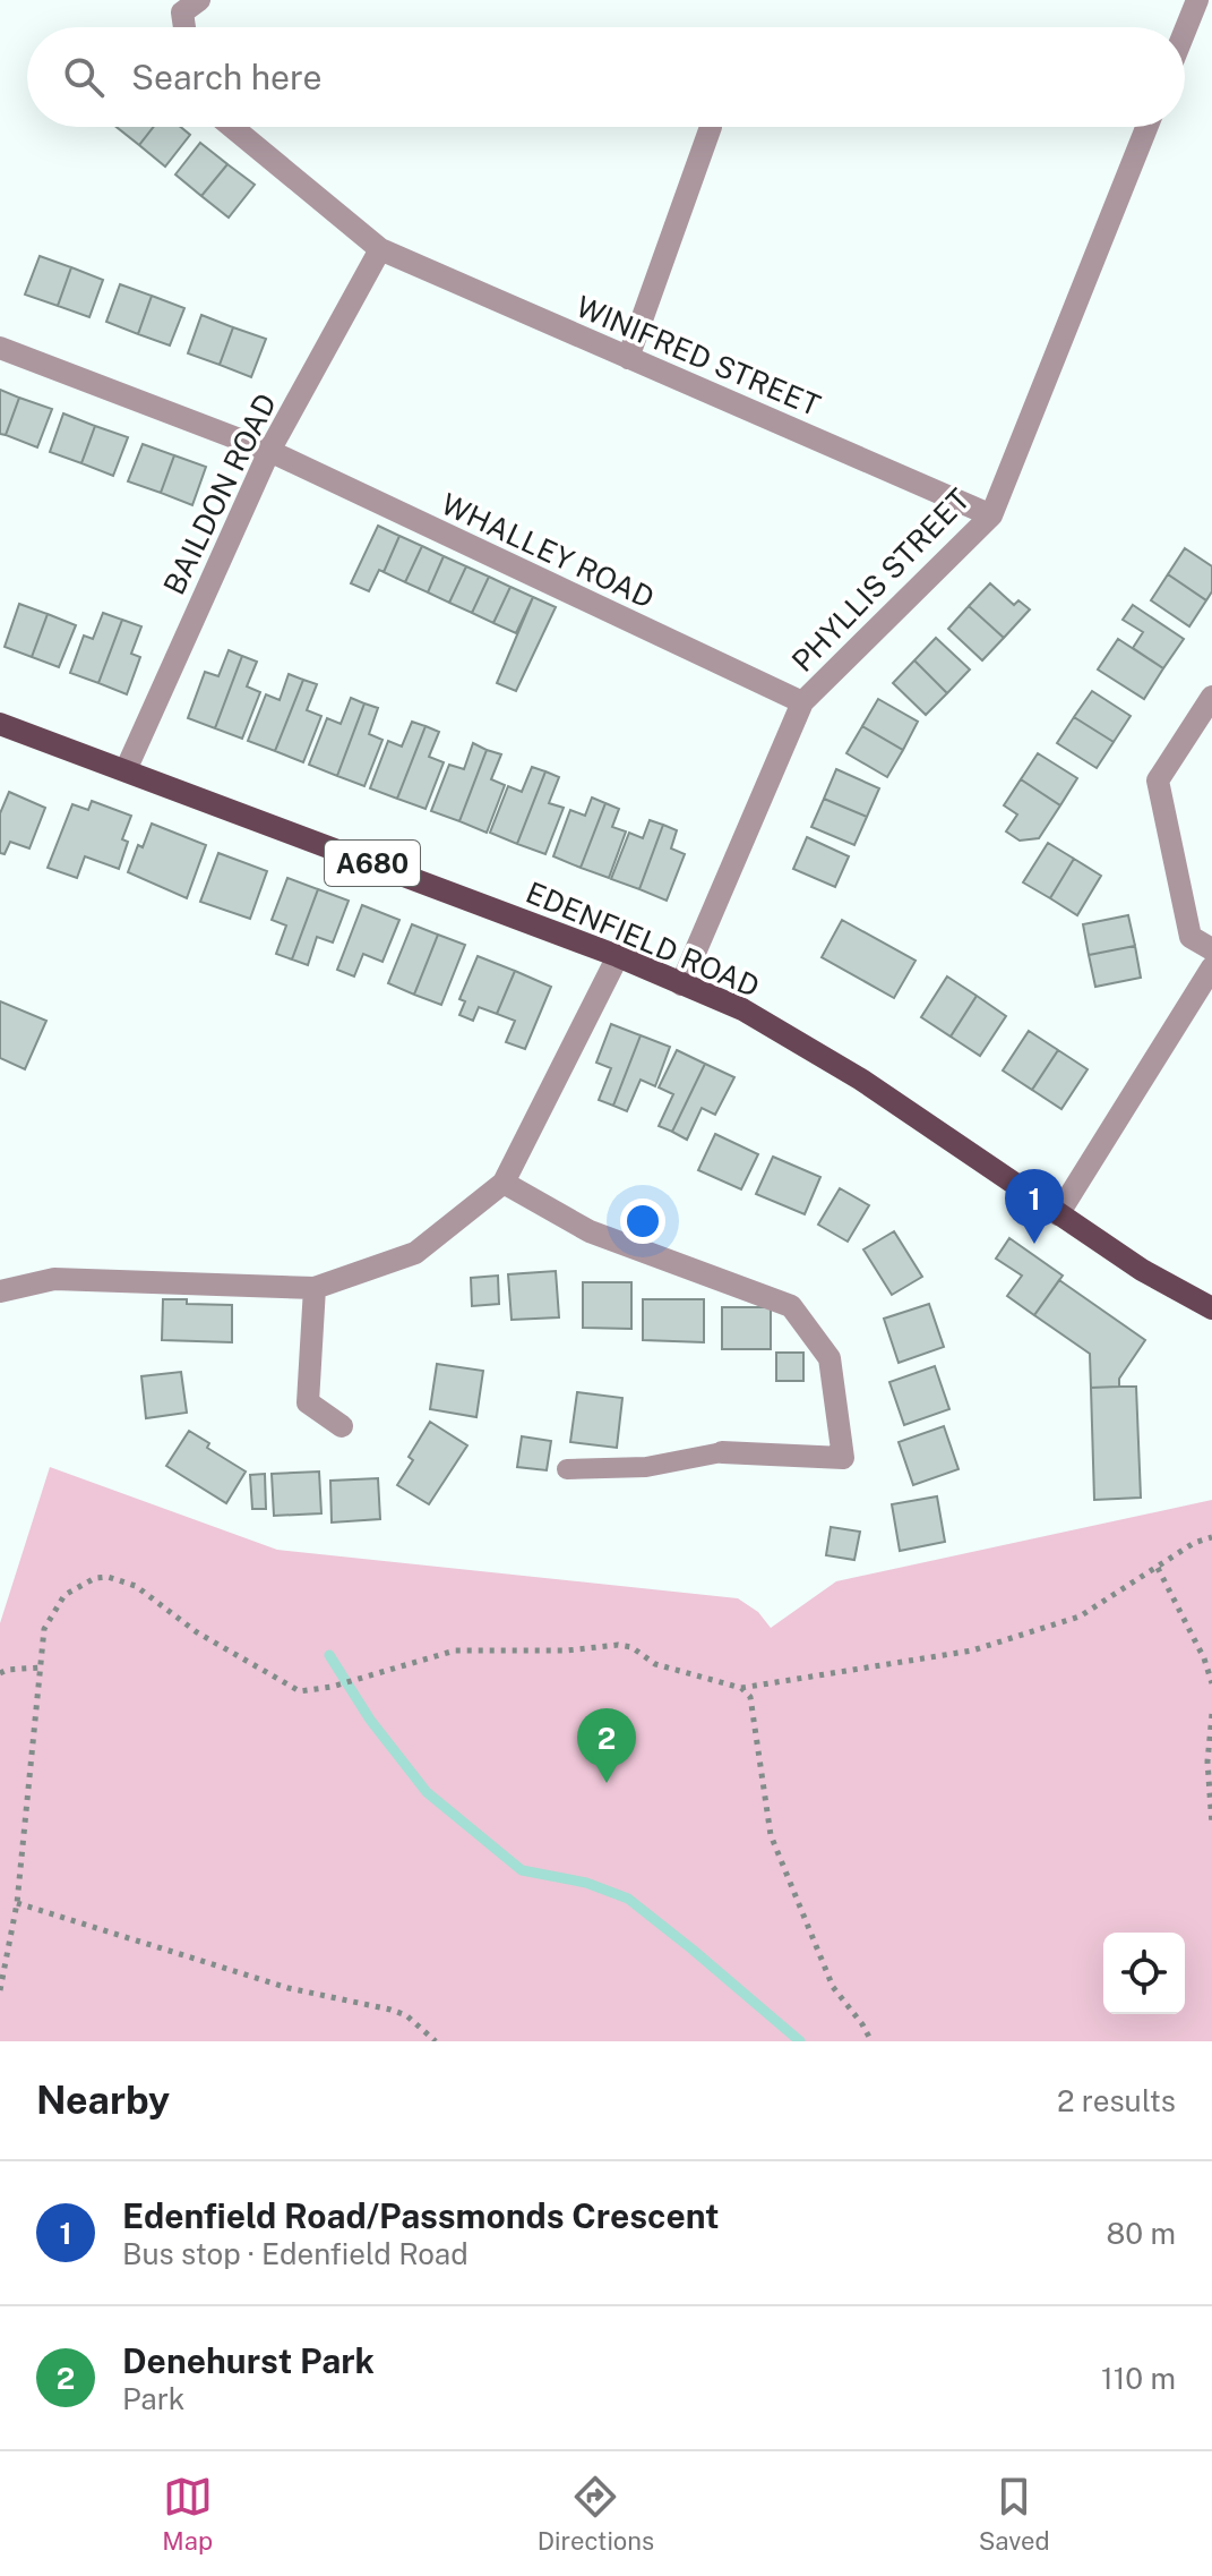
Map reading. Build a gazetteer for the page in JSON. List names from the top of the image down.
{
  "streets": {
    "main road": ["A680", "EDENFIELD ROAD"],
    "street": [
      "WINIFRED STREET",
      "BAILDON ROAD",
      "WHALLEY ROAD",
      "PHYLLIS STREET"
    ]
  },
  "crossings": [
    ["WINIFRED STREET", "BAILDON ROAD"],
    ["WINIFRED STREET", "PHYLLIS STREET"],
    ["BAILDON ROAD", "WHALLEY ROAD"],
    ["BAILDON ROAD", "EDENFIELD ROAD"],
    ["WHALLEY ROAD", "PHYLLIS STREET"],
    ["PHYLLIS STREET", "EDENFIELD ROAD"]
  ],
  "page": {
    "search": "Search here",
    "pins": ["1", "2"],
    "heading": ["Nearby", "2 results"],
    "list": [
      {
        "mark": "1",
        "name": "Edenfield Road/Passmonds Crescent",
        "note": "Bus stop · Edenfield Road",
        "value": "80 m"
      },
      {
        "mark": "2",
        "name": "Denehurst Park",
        "note": "Park",
        "value": "110 m"
      }
    ],
    "nav": ["Map", "Directions", "Saved"]
  }
}
